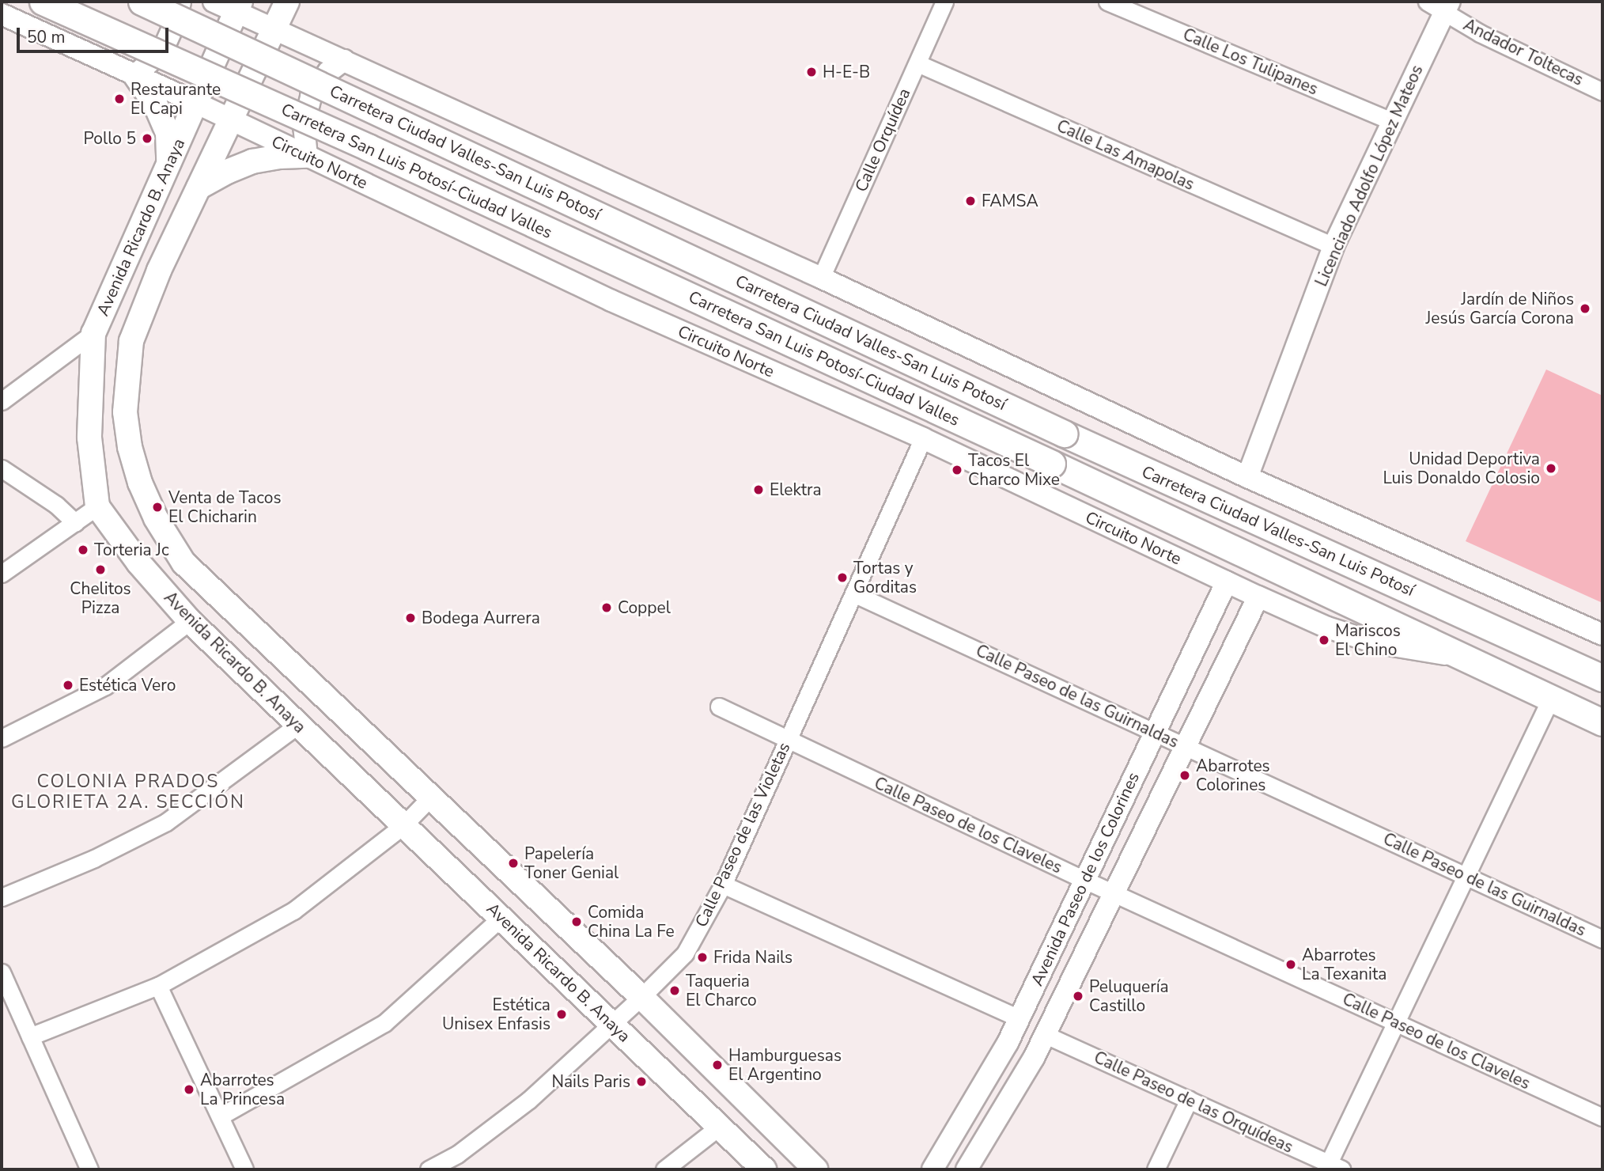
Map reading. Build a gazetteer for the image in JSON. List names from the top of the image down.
{
  "streets": {
    "main road": ["Carretera Ciudad Valles-San Luis Potosí", "Carretera San Luis Potosí-Ciudad Valles", "Avenida Ricardo B. Anaya"],
    "street": [
      "Andador Toltecas",
      "Calle Los Tulipanes",
      "Calle Orquídea",
      "Calle Las Amapolas",
      "Circuito Norte",
      "Licenciado Adolfo López Mateos",
      "Calle Paseo de las Guirnaldas",
      "Calle Paseo de los Claveles",
      "Calle Paseo de las Violetas",
      "Avenida Paseo de los Colorines",
      "Calle Paseo de las Orquídeas"
    ]
  },
  "crossings": [
    ["Andador Toltecas", "Licenciado Adolfo López Mateos"],
    ["Calle Los Tulipanes", "Licenciado Adolfo López Mateos"],
    ["Calle Orquídea", "Calle Las Amapolas"],
    ["Calle Las Amapolas", "Licenciado Adolfo López Mateos"],
    ["Circuito Norte", "Carretera San Luis Potosí-Ciudad Valles"],
    ["Circuito Norte", "Avenida Ricardo B. Anaya"],
    ["Circuito Norte", "Calle Paseo de las Violetas"],
    ["Circuito Norte", "Avenida Paseo de los Colorines"],
    ["Avenida Ricardo B. Anaya", "Calle Paseo de las Violetas"],
    ["Calle Paseo de las Guirnaldas", "Calle Paseo de las Violetas"],
    ["Calle Paseo de las Guirnaldas", "Avenida Paseo de los Colorines"],
    ["Calle Paseo de los Claveles", "Calle Paseo de las Violetas"],
    ["Calle Paseo de los Claveles", "Avenida Paseo de los Colorines"],
    ["Avenida Paseo de los Colorines", "Calle Paseo de las Orquídeas"]
  ],
  "districts": ["COLONIA PRADOS GLORIETA 2A. SECCIÓN"],
  "places": [
    "H-E-B",
    "Restaurante El Capi",
    "Pollo 5",
    "FAMSA",
    "Jardín de Niños Jesús García Corona",
    "Unidad Deportiva Luis Donaldo Colosio",
    "Tacos El Charco Mixe",
    "Elektra",
    "Venta de Tacos El Chicharin",
    "Torteria Jc",
    "Chelitos Pizza",
    "Tortas y Gorditas",
    "Coppel",
    "Bodega Aurrera",
    "Mariscos El Chino",
    "Estética Vero",
    "Abarrotes Colorines",
    "Papelería Toner Genial",
    "Comida China La Fe",
    "Frida Nails",
    "Abarrotes La Texanita",
    "Taqueria El Charco",
    "Peluquería Castillo",
    "Estética Unisex Enfasis",
    "Hamburguesas El Argentino",
    "Nails Paris",
    "Abarrotes La Princesa"
  ],
  "scale_bar": "50 m"
}
